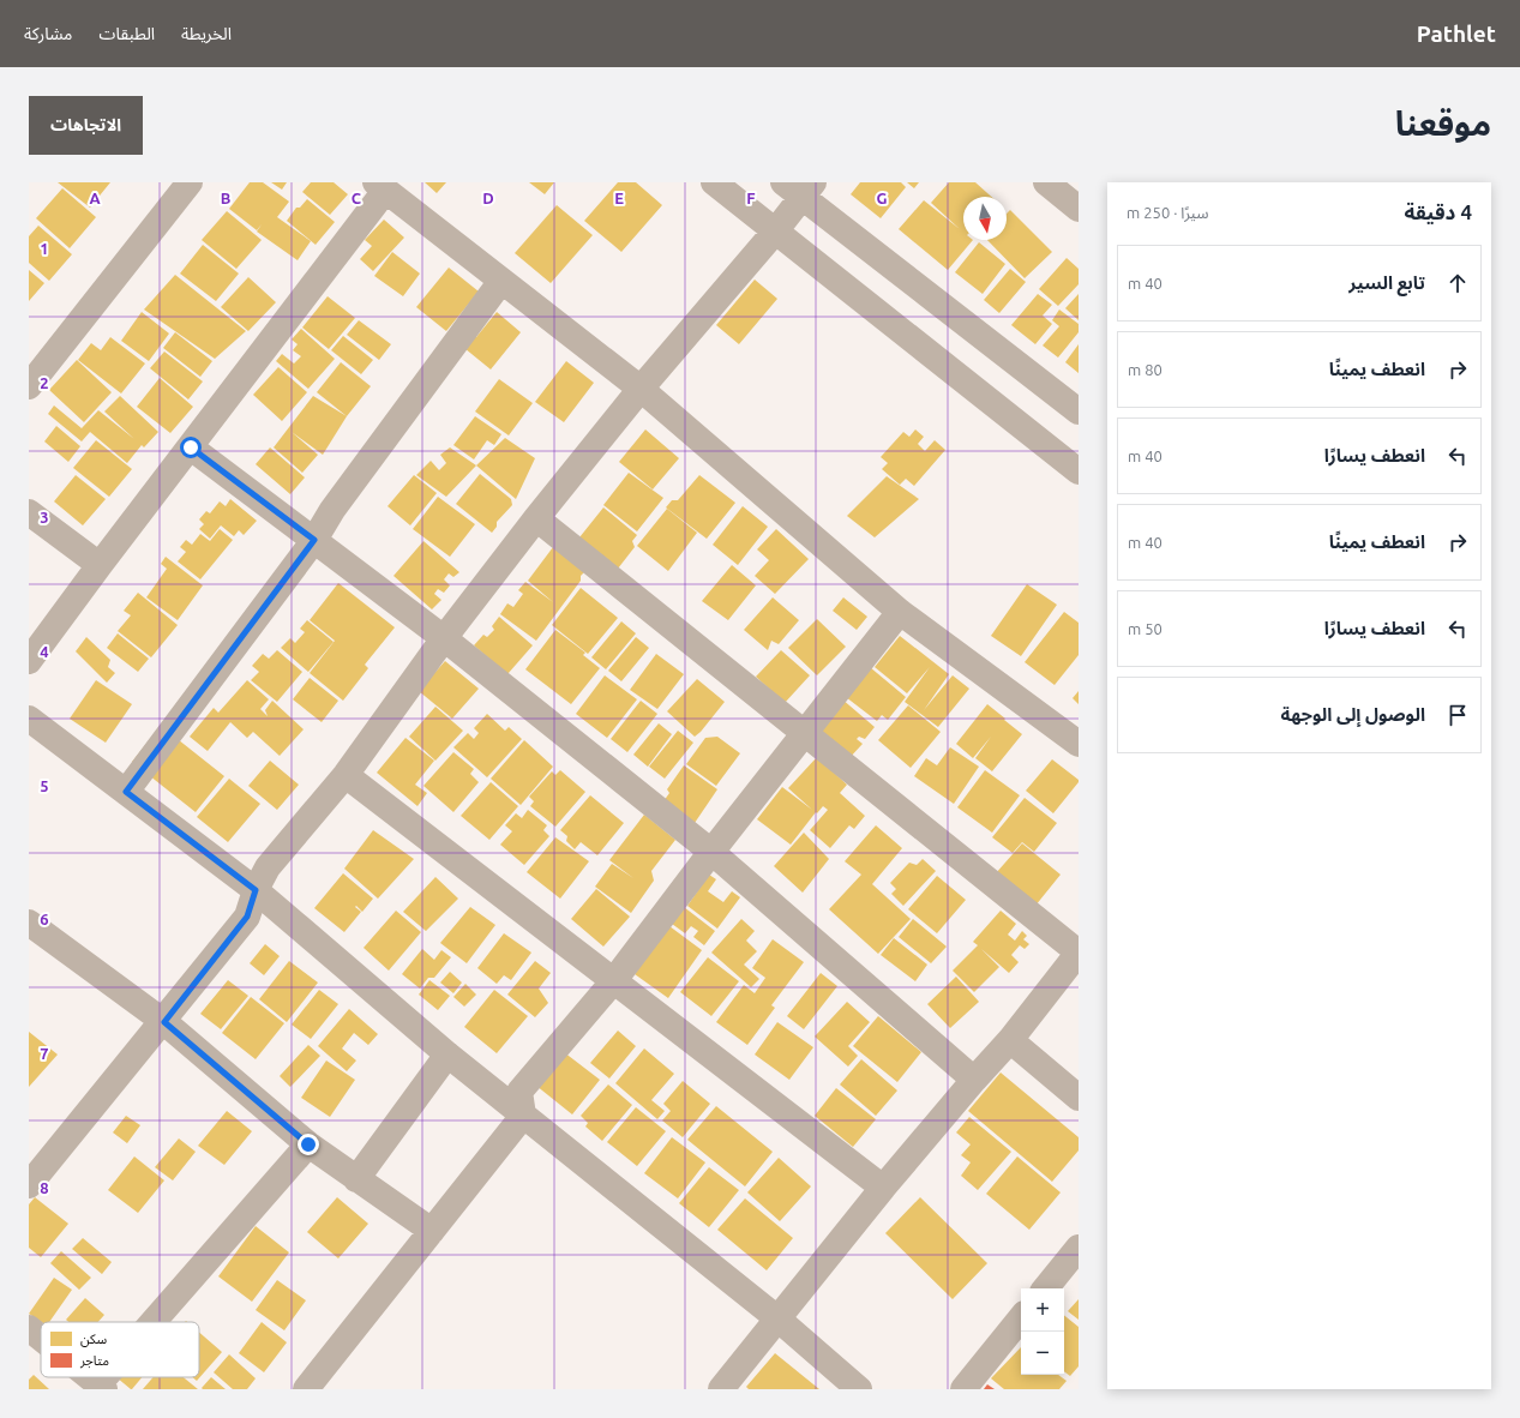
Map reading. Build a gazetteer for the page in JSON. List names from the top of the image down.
{
  "legend": ["سكن", "متاجر"],
  "north": "bottom",
  "page": {
    "header": "Pathlet",
    "nav": ["الخريطة", "الطبقات", "مشاركة"],
    "title": "موقعنا",
    "buttons": "الاتجاهات",
    "heading": ["4 دقيقة", "سيرًا · 250 m"],
    "list": [
      ["تابع السير", "40 m"],
      ["انعطف يمينًا", "80 m"],
      ["انعطف يسارًا", "40 m"],
      ["انعطف يمينًا", "40 m"],
      ["انعطف يسارًا", "50 m"],
      "الوصول إلى الوجهة"
    ],
    "map_buttons": ["+", "−"]
  },
  "grid": {
    "columns": [
      "A",
      "B",
      "C",
      "D",
      "E",
      "F",
      "G"
    ],
    "rows": [
      "1",
      "2",
      "3",
      "4",
      "5",
      "6",
      "7",
      "8"
    ]
  }
}
